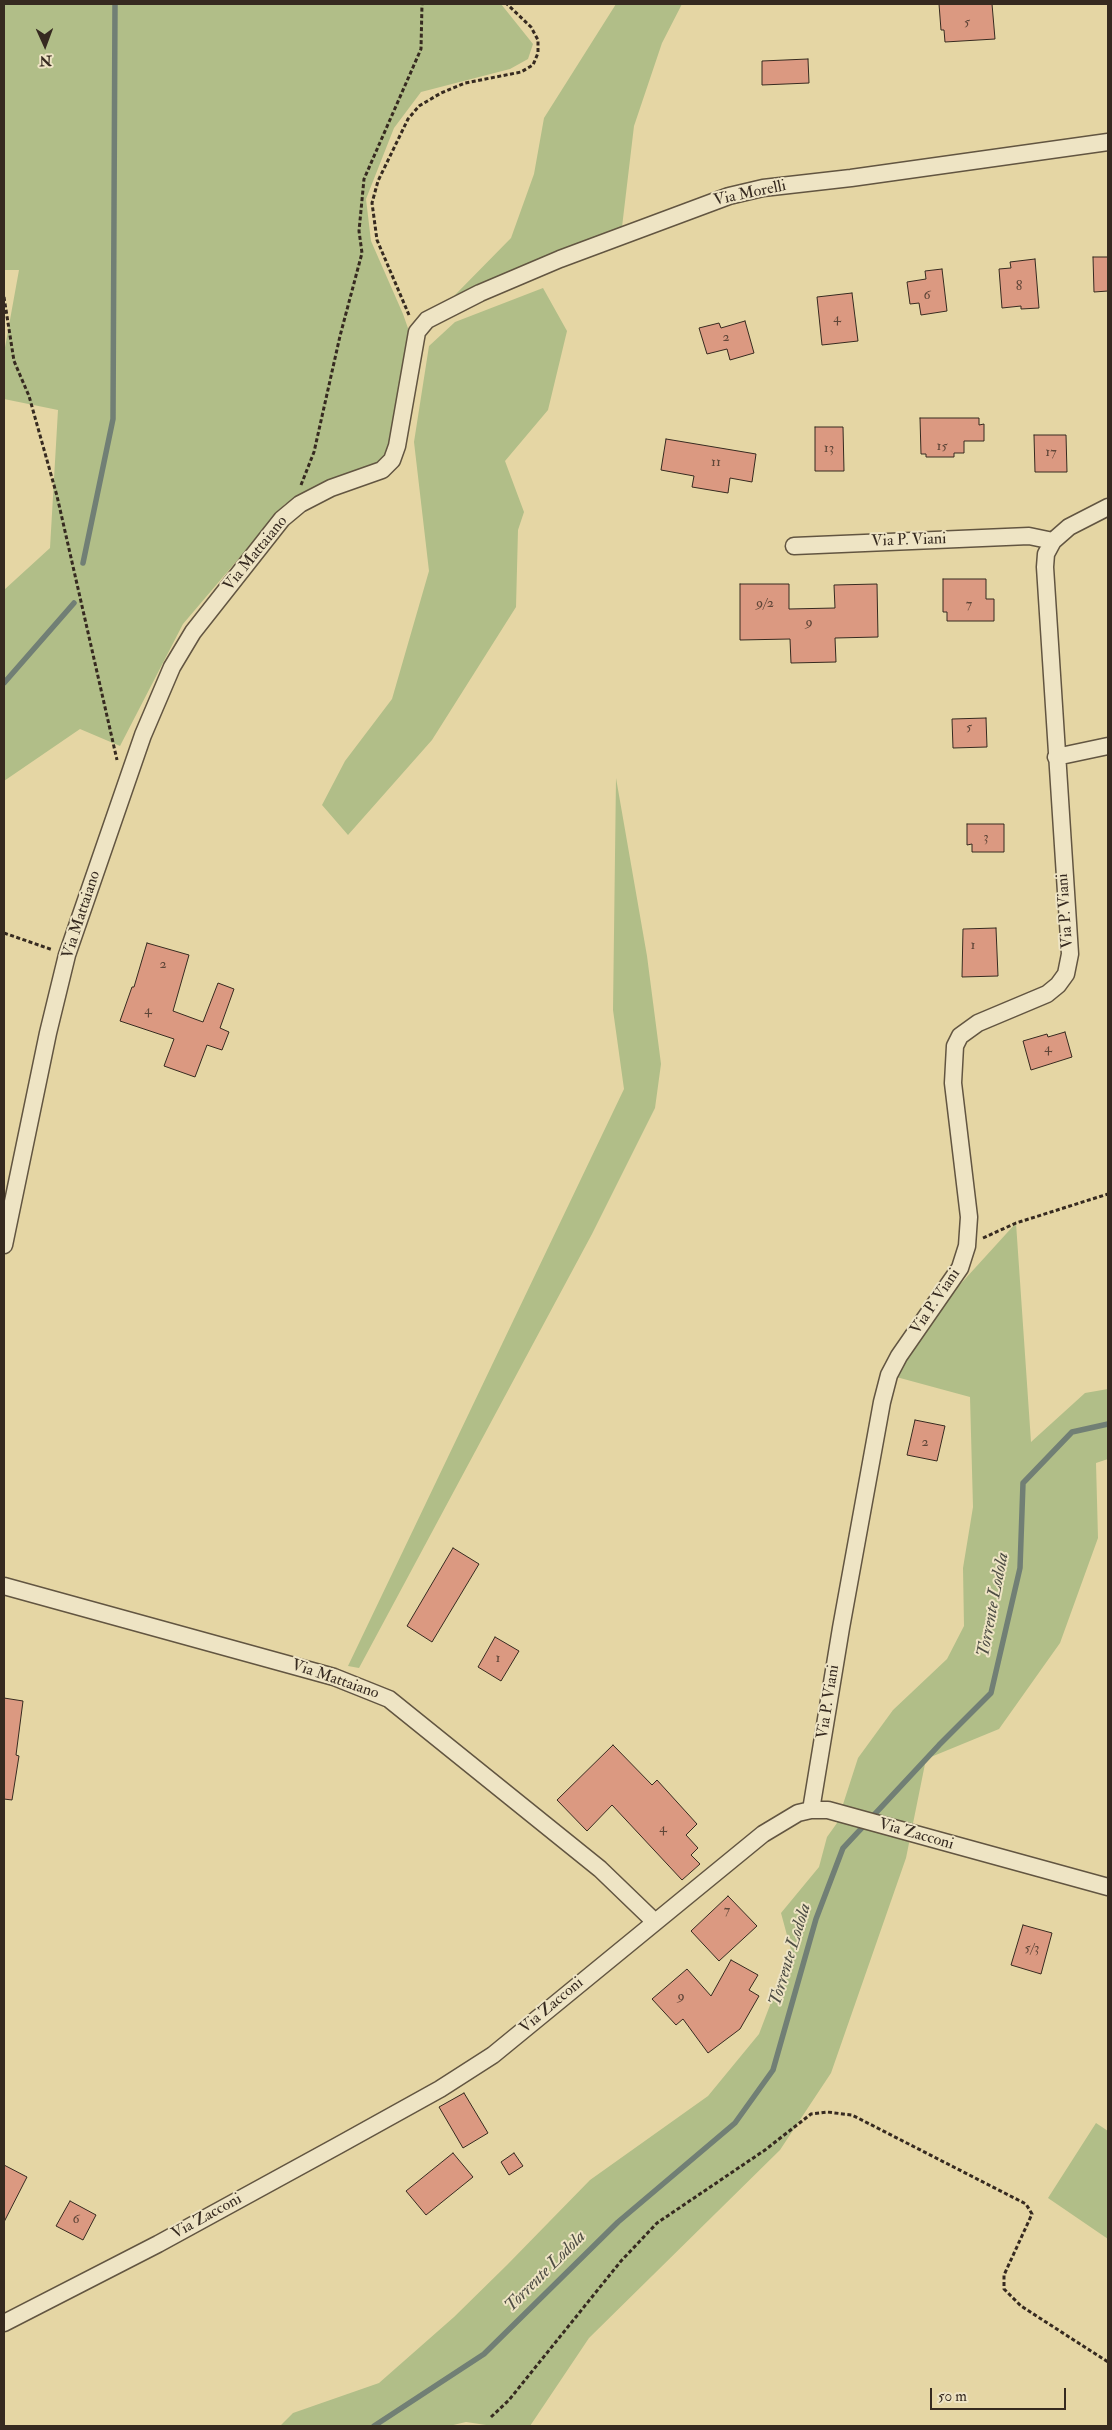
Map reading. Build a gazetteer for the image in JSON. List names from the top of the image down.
{
  "streets": {
    "street": [
      "Via Morelli",
      "Via P. Viani",
      "Via Mattaiano",
      "Via Zacconi"
    ]
  },
  "crossings": [
    ["Via Morelli", "Via Mattaiano"],
    ["Via P. Viani", "Via Zacconi"],
    ["Via Mattaiano", "Via Zacconi"]
  ],
  "water": ["Torrente Lodola"],
  "house_numbers": [
    "5",
    "8",
    "6",
    "4",
    "2",
    "15",
    "13",
    "17",
    "11",
    "9/2",
    "7",
    "9",
    "5",
    "3",
    "1",
    "2",
    "4",
    "4",
    "2",
    "1",
    "4",
    "7",
    "5/3",
    "9",
    "6"
  ],
  "scale_bar": "50 m",
  "north": "bottom"
}
